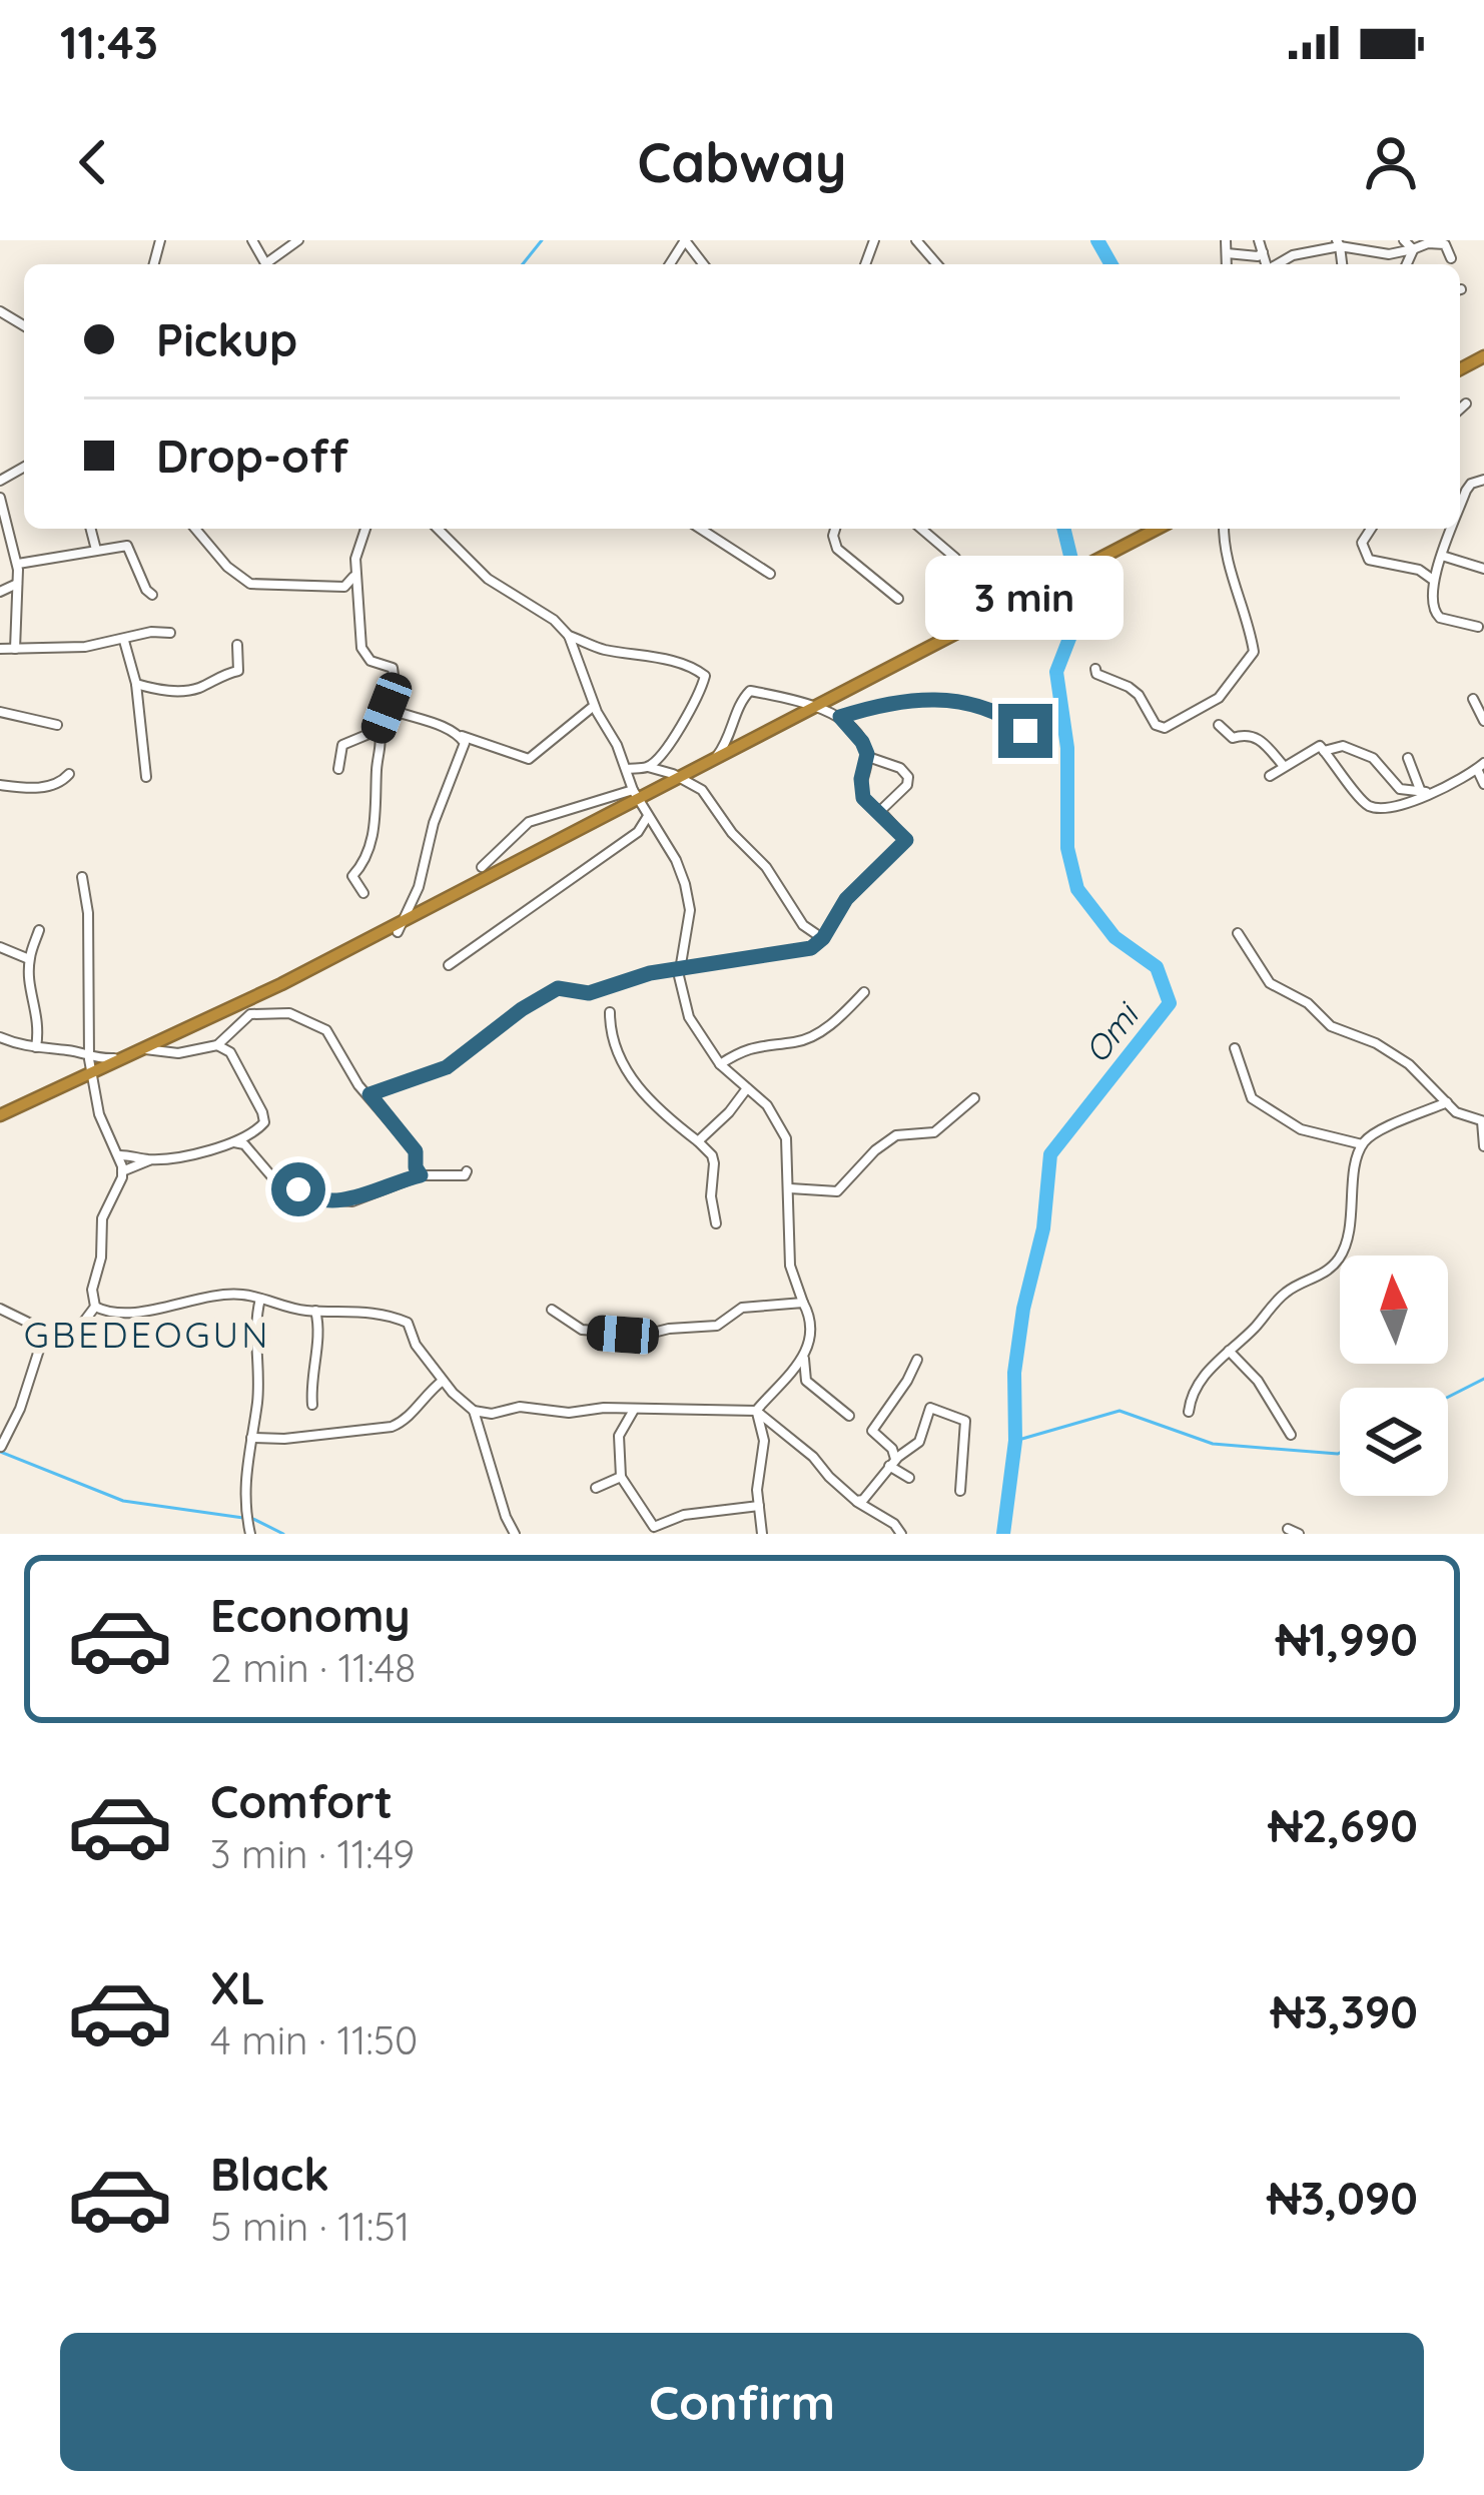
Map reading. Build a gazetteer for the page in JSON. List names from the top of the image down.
{
  "districts": ["GBEDEOGUN"],
  "water": ["Omi"],
  "north": "top",
  "page": {
    "status": "11:43",
    "header": "Cabway",
    "banner": ["Pickup", "Drop-off"],
    "bubble": "3 min",
    "list": [
      {
        "name": "Economy",
        "note": "2 min · 11:48",
        "value": "₦1,990"
      },
      {
        "name": "Comfort",
        "note": "3 min · 11:49",
        "value": "₦2,690"
      },
      {
        "name": "XL",
        "note": "4 min · 11:50",
        "value": "₦3,390"
      },
      {
        "name": "Black",
        "note": "5 min · 11:51",
        "value": "₦3,090"
      }
    ],
    "buttons": "Confirm"
  }
}
